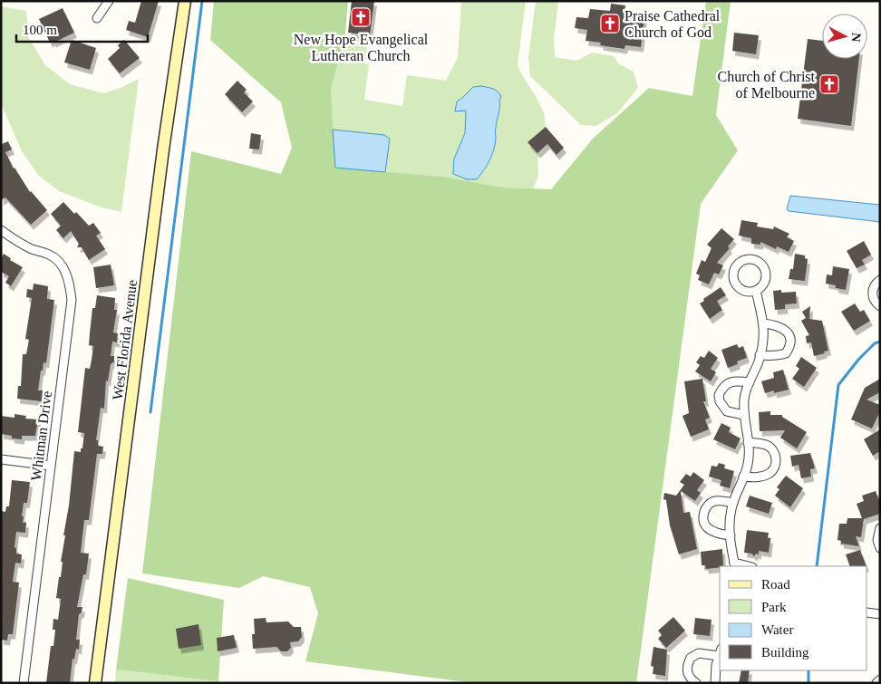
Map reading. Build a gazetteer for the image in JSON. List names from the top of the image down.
{
  "streets": {
    "street": ["West Florida Avenue", "Whitman Drive"]
  },
  "places": {
    "church": ["New Hope Evangelical Lutheran Church", "Praise Cathedral Church of God", "Church of Christ of Melbourne"]
  },
  "legend": [
    "Road",
    "Park",
    "Water",
    "Building"
  ],
  "scale_bar": "100 m",
  "north": "right"
}
